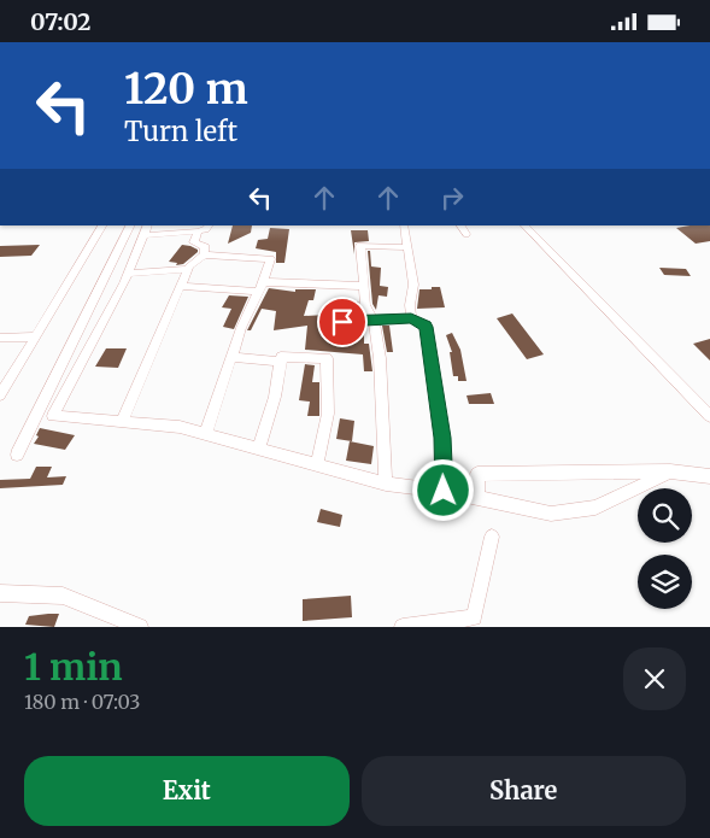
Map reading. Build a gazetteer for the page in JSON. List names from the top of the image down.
{
  "page": {
    "status": "07:02",
    "turn": ["120 m", "Turn left"],
    "heading": ["1 min", "180 m · 07:03"],
    "buttons": ["Exit", "Share"]
  }
}
